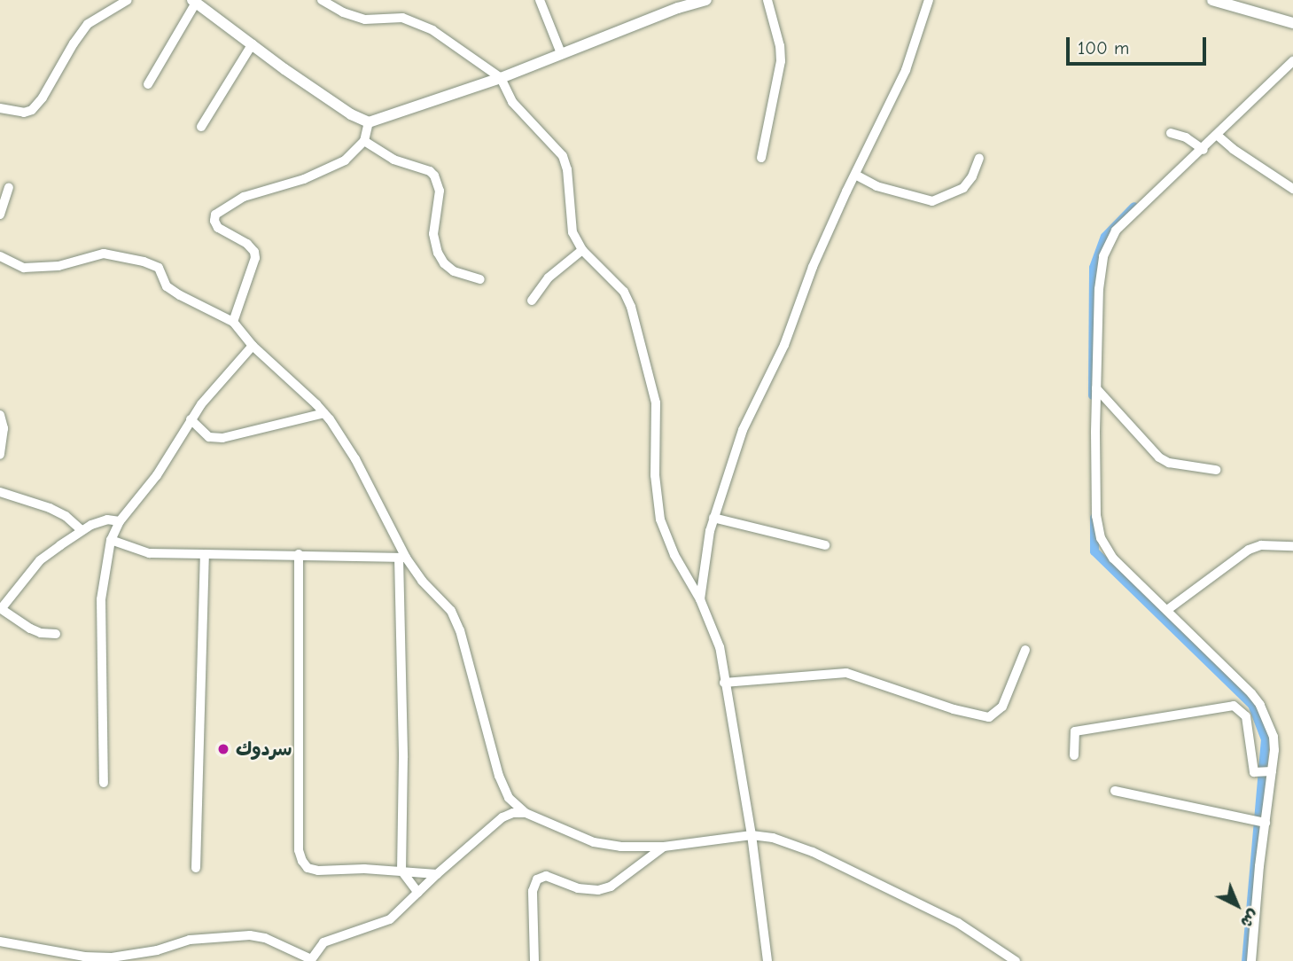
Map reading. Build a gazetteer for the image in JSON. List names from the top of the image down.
{
  "places": ["سردوك"],
  "scale_bar": "100 m",
  "north": "bottom right"
}
